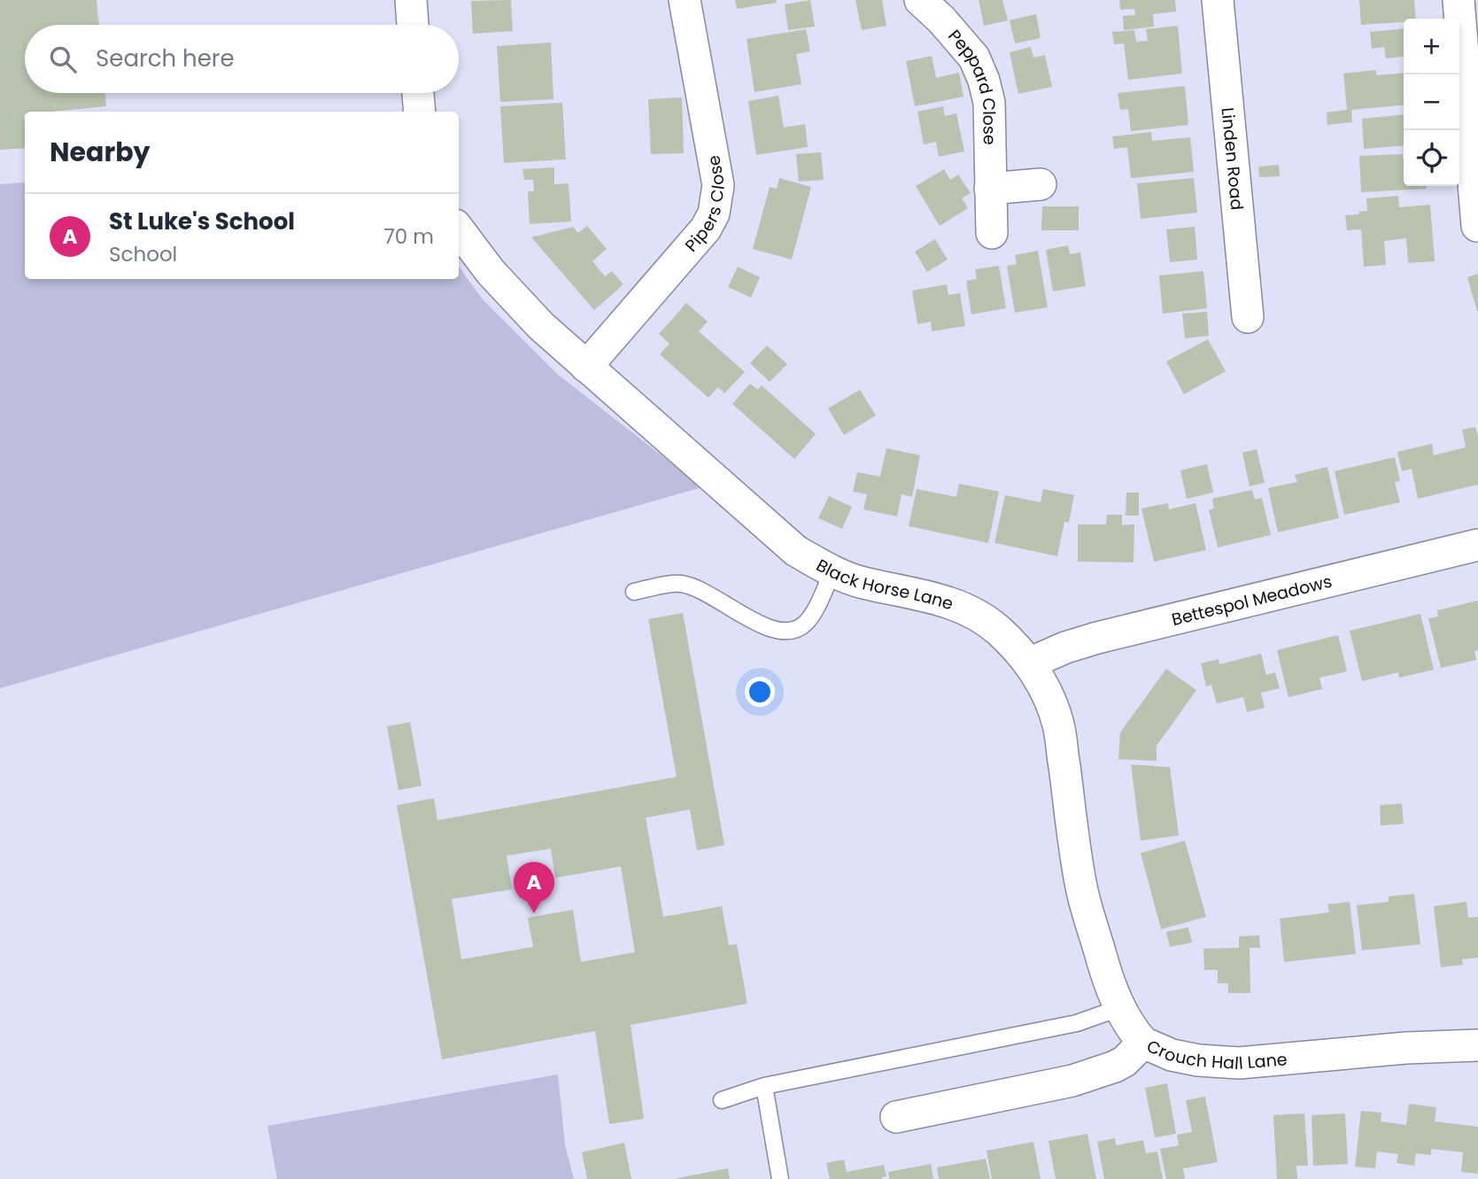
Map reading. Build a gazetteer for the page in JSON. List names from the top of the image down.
{
  "streets": {
    "street": [
      "Peppard Close",
      "Linden Road",
      "Pipers Close",
      "Black Horse Lane",
      "Bettespol Meadows",
      "Crouch Hall Lane"
    ]
  },
  "crossings": [
    ["Pipers Close", "Black Horse Lane"],
    ["Black Horse Lane", "Bettespol Meadows"],
    ["Black Horse Lane", "Crouch Hall Lane"]
  ],
  "page": {
    "map_buttons": ["+", "−"],
    "search": "Search here",
    "heading": "Nearby",
    "list": [
      {
        "mark": "A",
        "name": "St Luke's School",
        "note": "School",
        "value": "70 m"
      }
    ],
    "pins": "A"
  }
}
